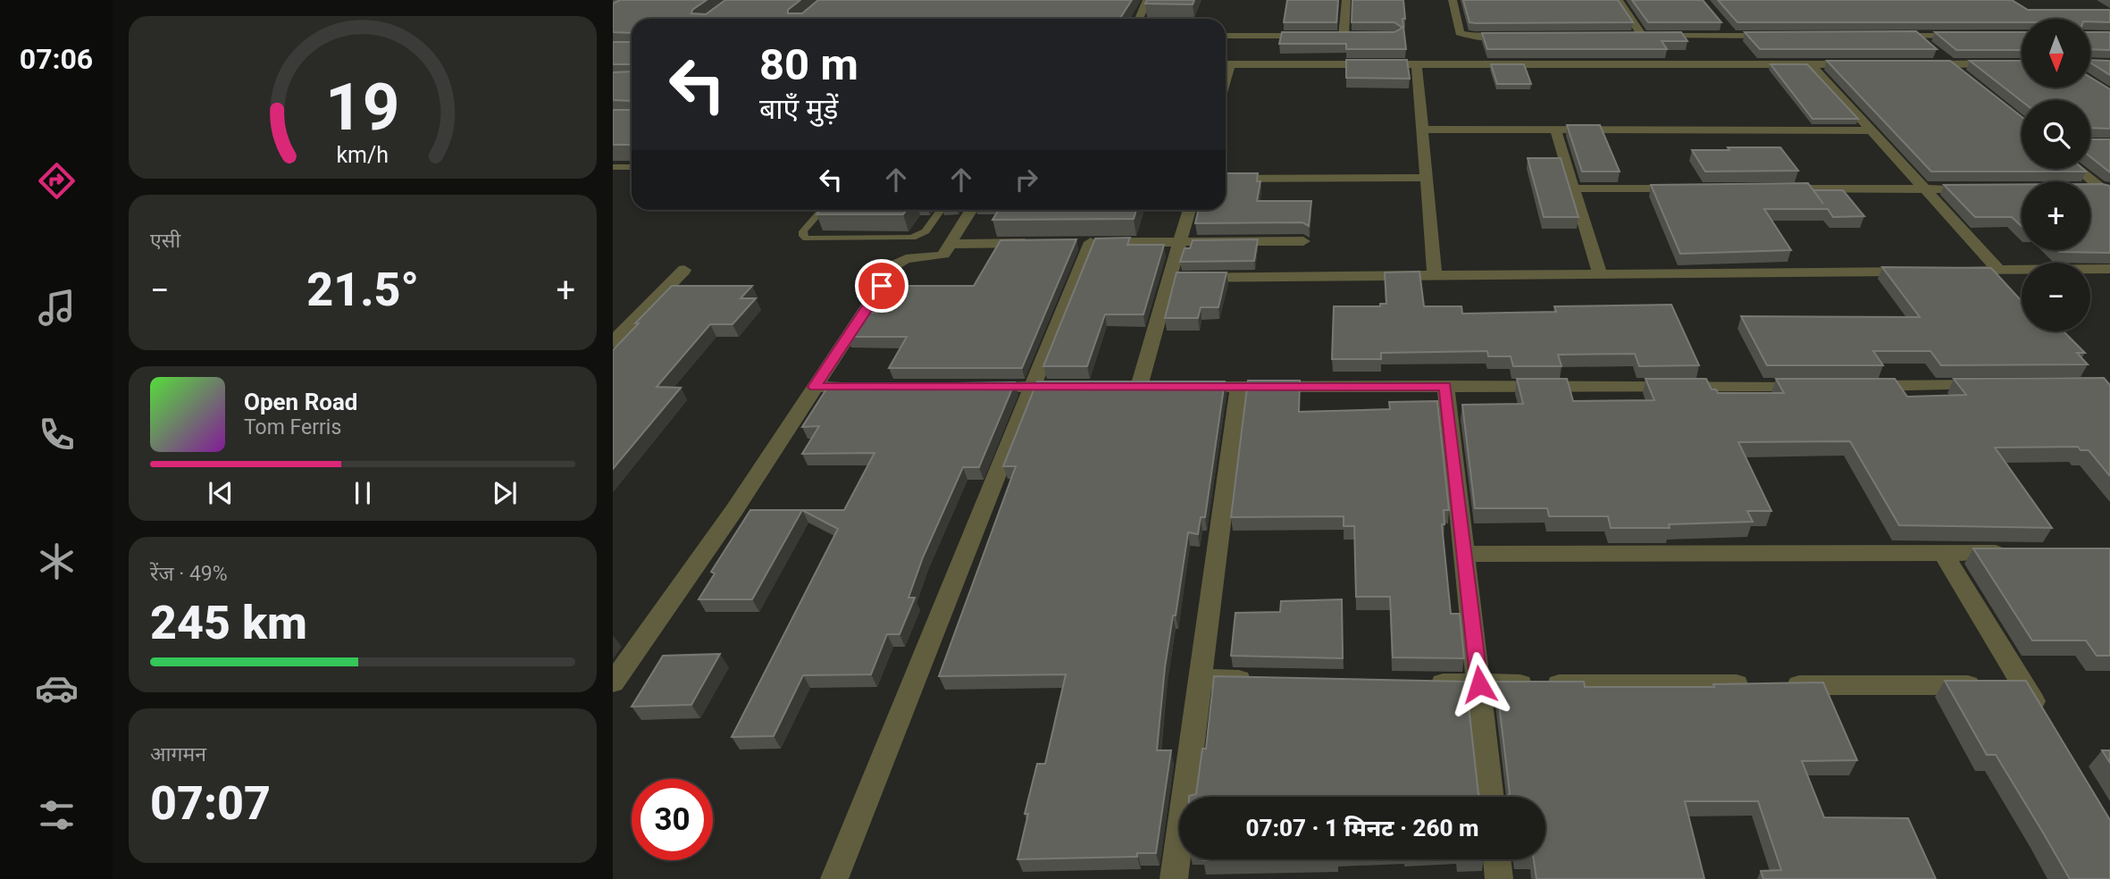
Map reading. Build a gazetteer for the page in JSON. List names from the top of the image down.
{
  "north": "bottom",
  "page": {
    "tabs": "07:06",
    "map_buttons": ["+", "−"],
    "turn": ["80 m", "बाएँ मुड़ें"],
    "tile": [
      "एसी",
      ["रेंज · 49%", "245 km"],
      ["आगमन", "07:07"]
    ],
    "heat": ["−", "21.5°", "+"],
    "song": ["Open Road", "Tom Ferris"],
    "limit": "30",
    "trip": "07:07 · 1 मिनट · 260 m",
    "gauge": ["19", "km/h"]
  }
}
